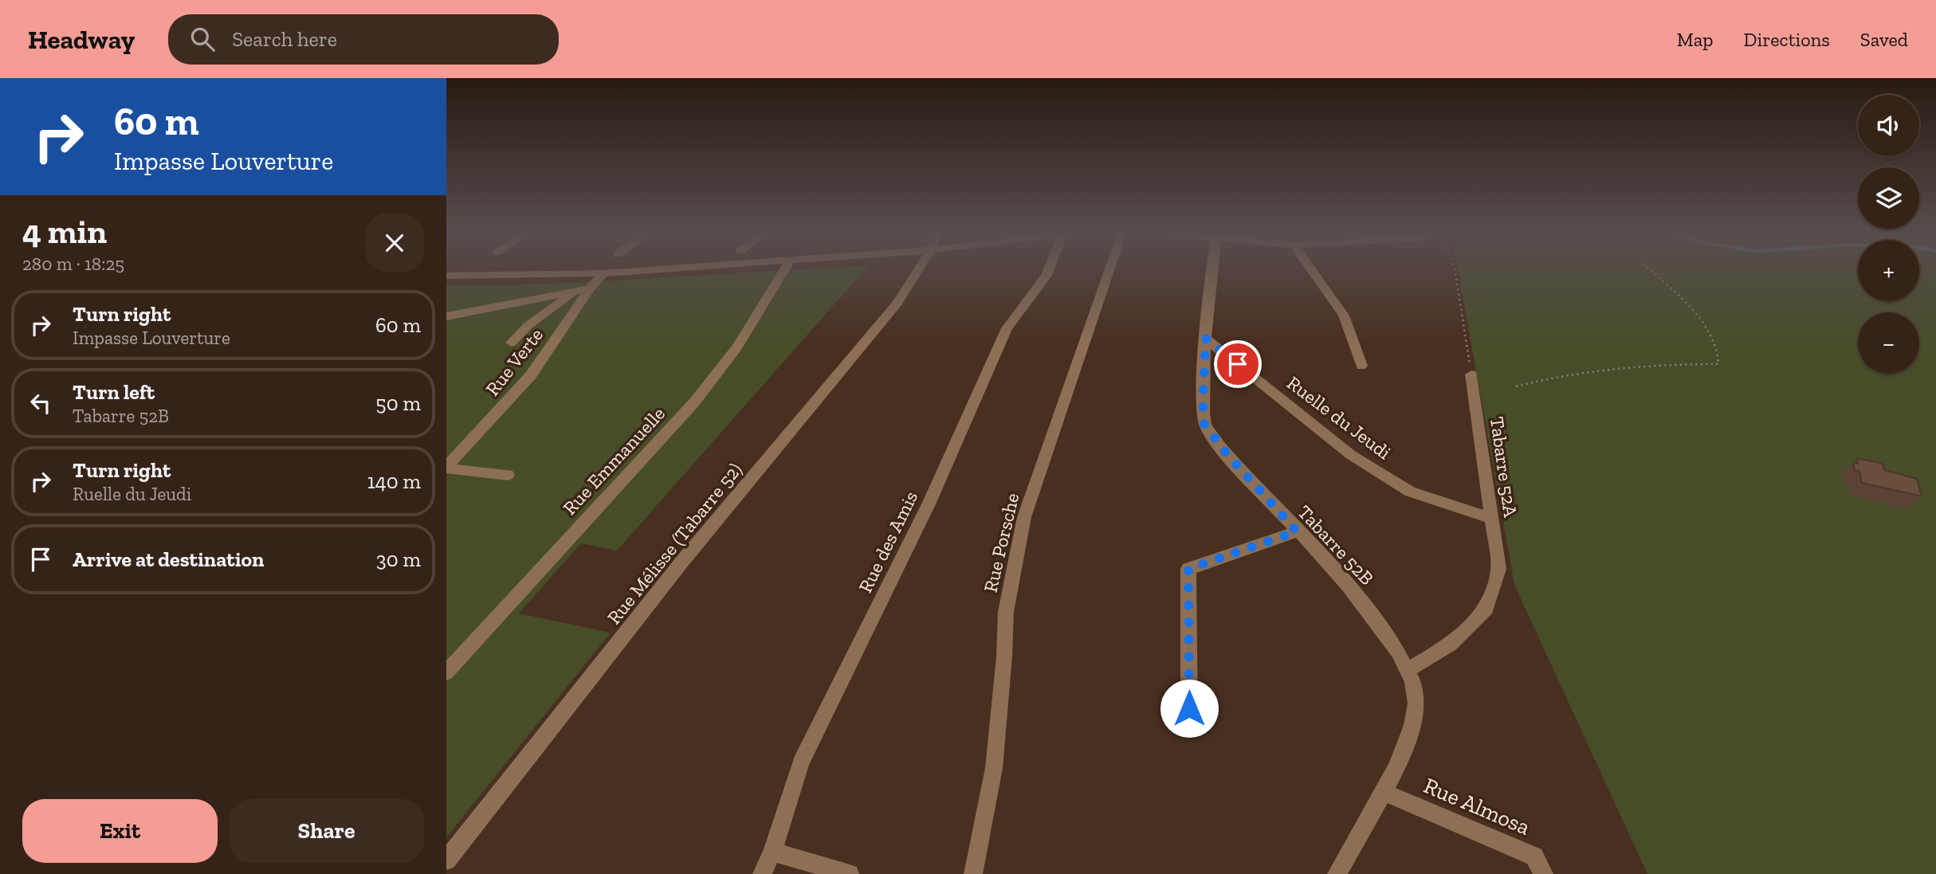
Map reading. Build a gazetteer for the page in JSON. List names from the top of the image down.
{
  "streets": {
    "street": [
      "Rue Verte",
      "Ruelle du Jeudi",
      "Rue Emmanuelle",
      "Tabarre 52A",
      "Rue des Amis",
      "Rue Porsche",
      "Rue Mélisse (Tabarre 52)",
      "Tabarre 52B",
      "Rue Almosa"
    ]
  },
  "crossings": [
    ["Ruelle du Jeudi", "Tabarre 52A"],
    ["Ruelle du Jeudi", "Tabarre 52B"],
    ["Tabarre 52A", "Tabarre 52B"],
    ["Tabarre 52B", "Rue Almosa"]
  ],
  "page": {
    "header": "Headway",
    "search": "Search here",
    "nav": ["Map", "Directions", "Saved"],
    "turn": ["60 m", "Impasse Louverture"],
    "map_buttons": ["+", "−"],
    "heading": ["4 min", "280 m · 18:25"],
    "list": [
      {
        "name": "Turn right",
        "note": "Impasse Louverture",
        "value": "60 m"
      },
      {
        "name": "Turn left",
        "note": "Tabarre 52B",
        "value": "50 m"
      },
      {
        "name": "Turn right",
        "note": "Ruelle du Jeudi",
        "value": "140 m"
      },
      {
        "name": "Arrive at destination",
        "value": "30 m"
      }
    ],
    "buttons": ["Exit", "Share"]
  }
}
